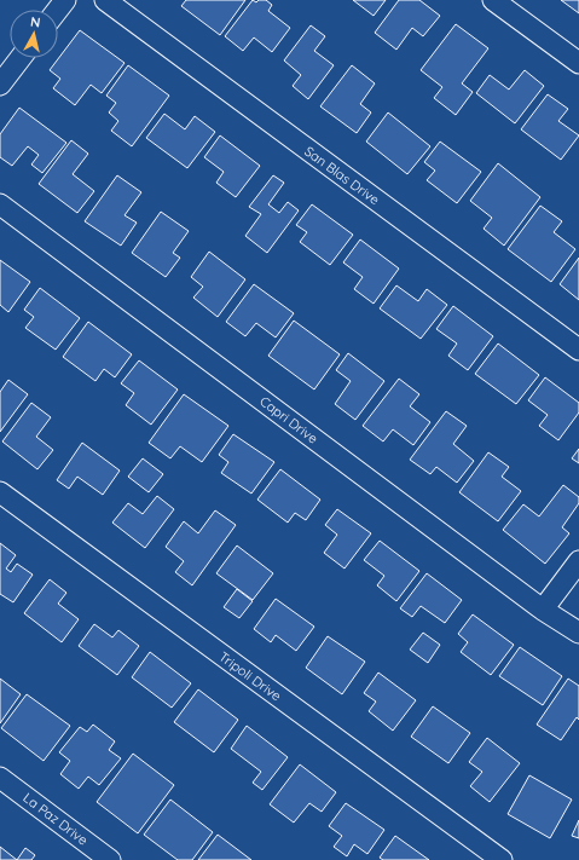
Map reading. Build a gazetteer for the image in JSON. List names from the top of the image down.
{
  "streets": {
    "street": [
      "San Blas Drive",
      "Capri Drive",
      "Tripoli Drive",
      "La Paz Drive"
    ]
  },
  "north": "top"
}
